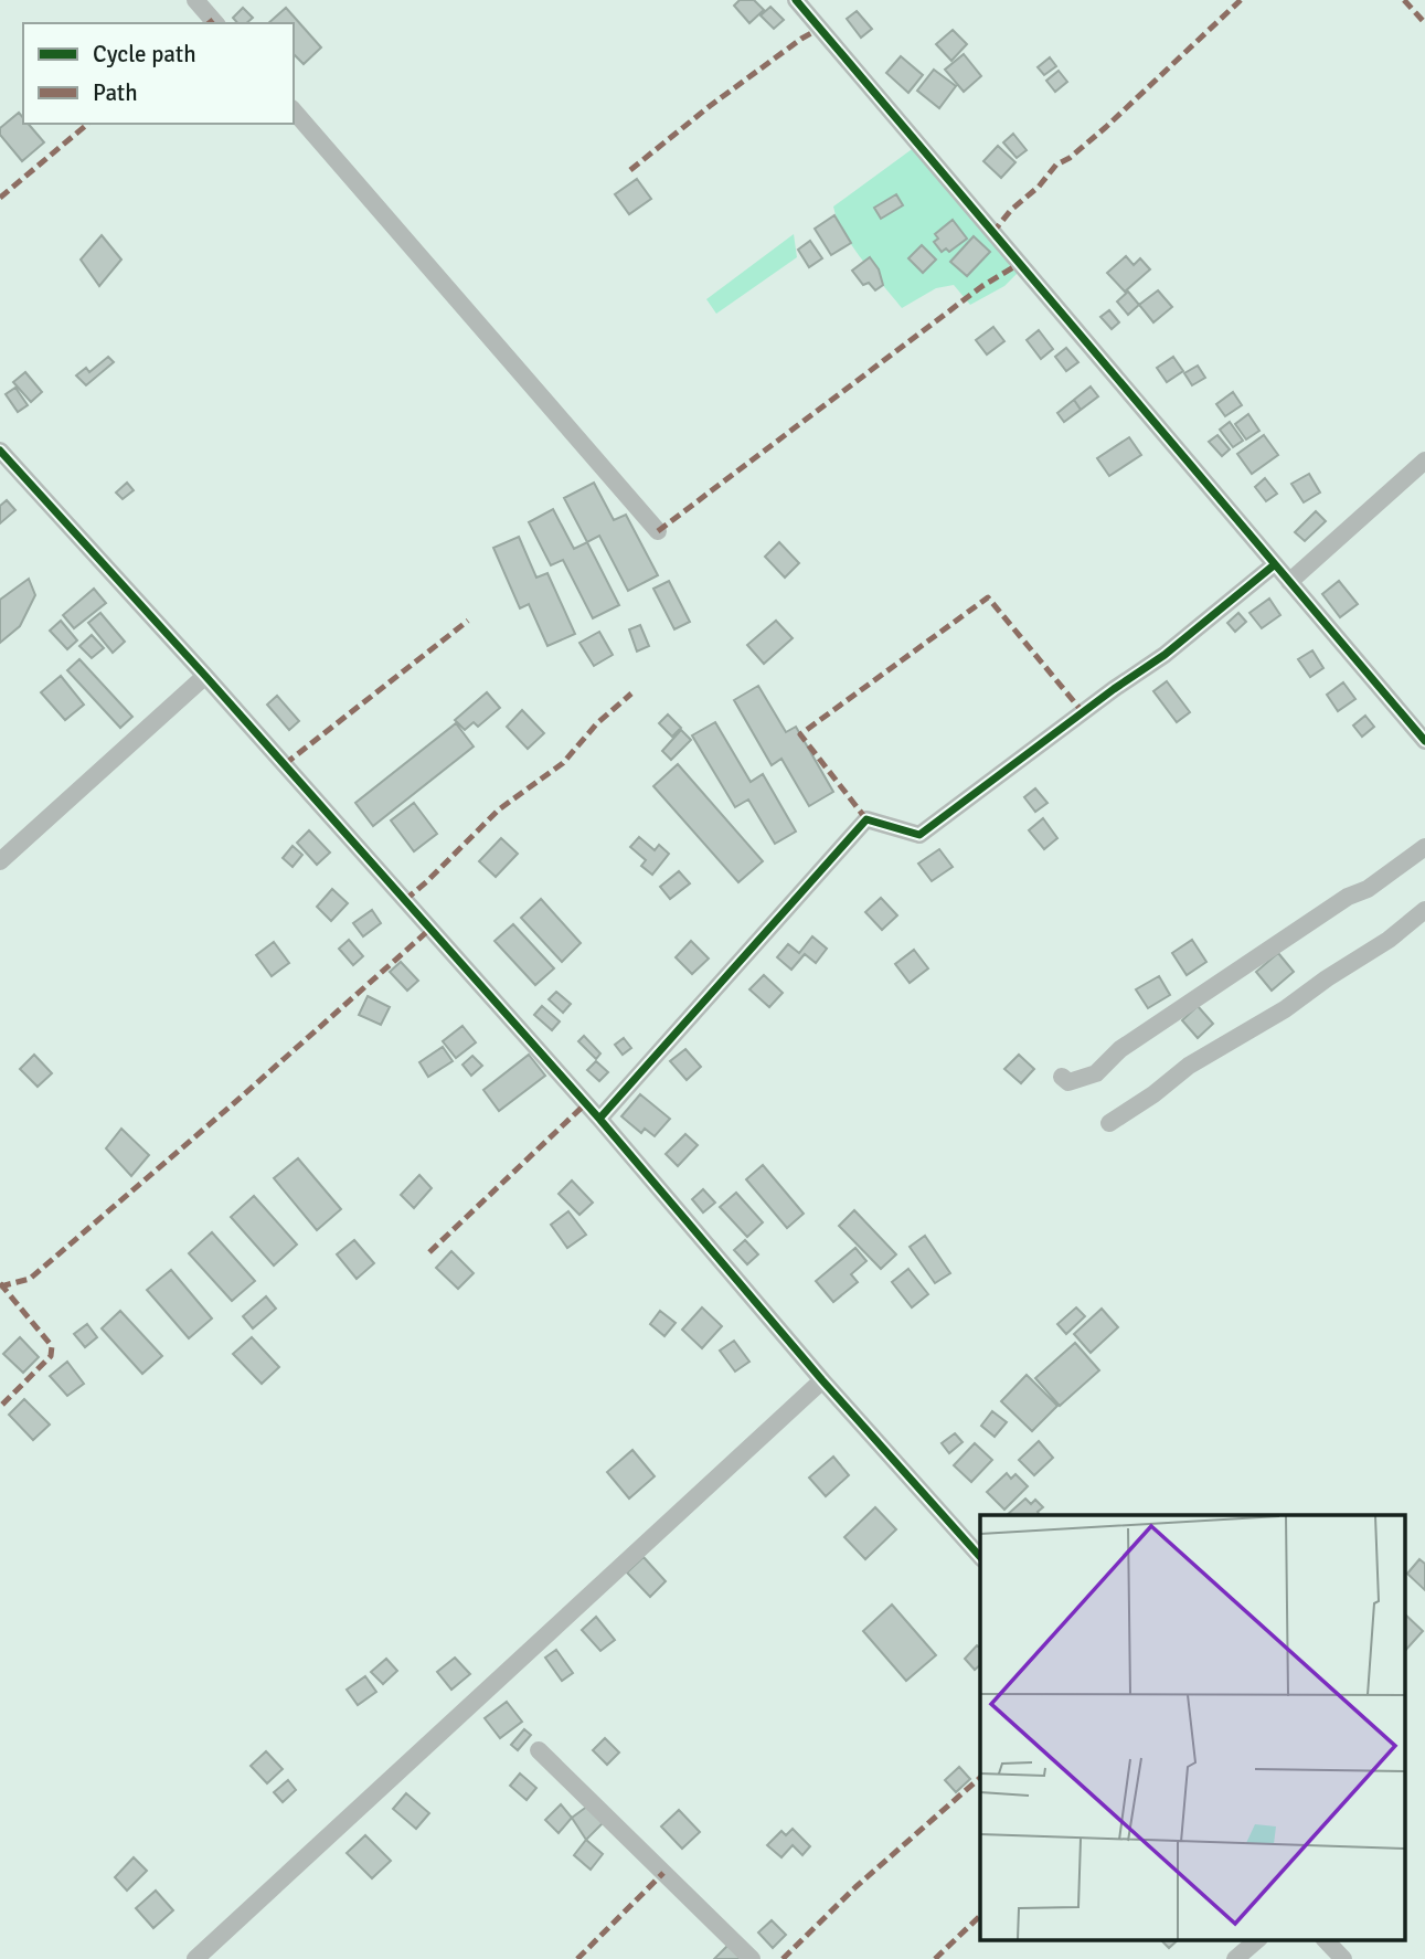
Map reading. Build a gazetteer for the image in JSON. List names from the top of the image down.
{
  "legend": ["Cycle path", "Path"]
}
